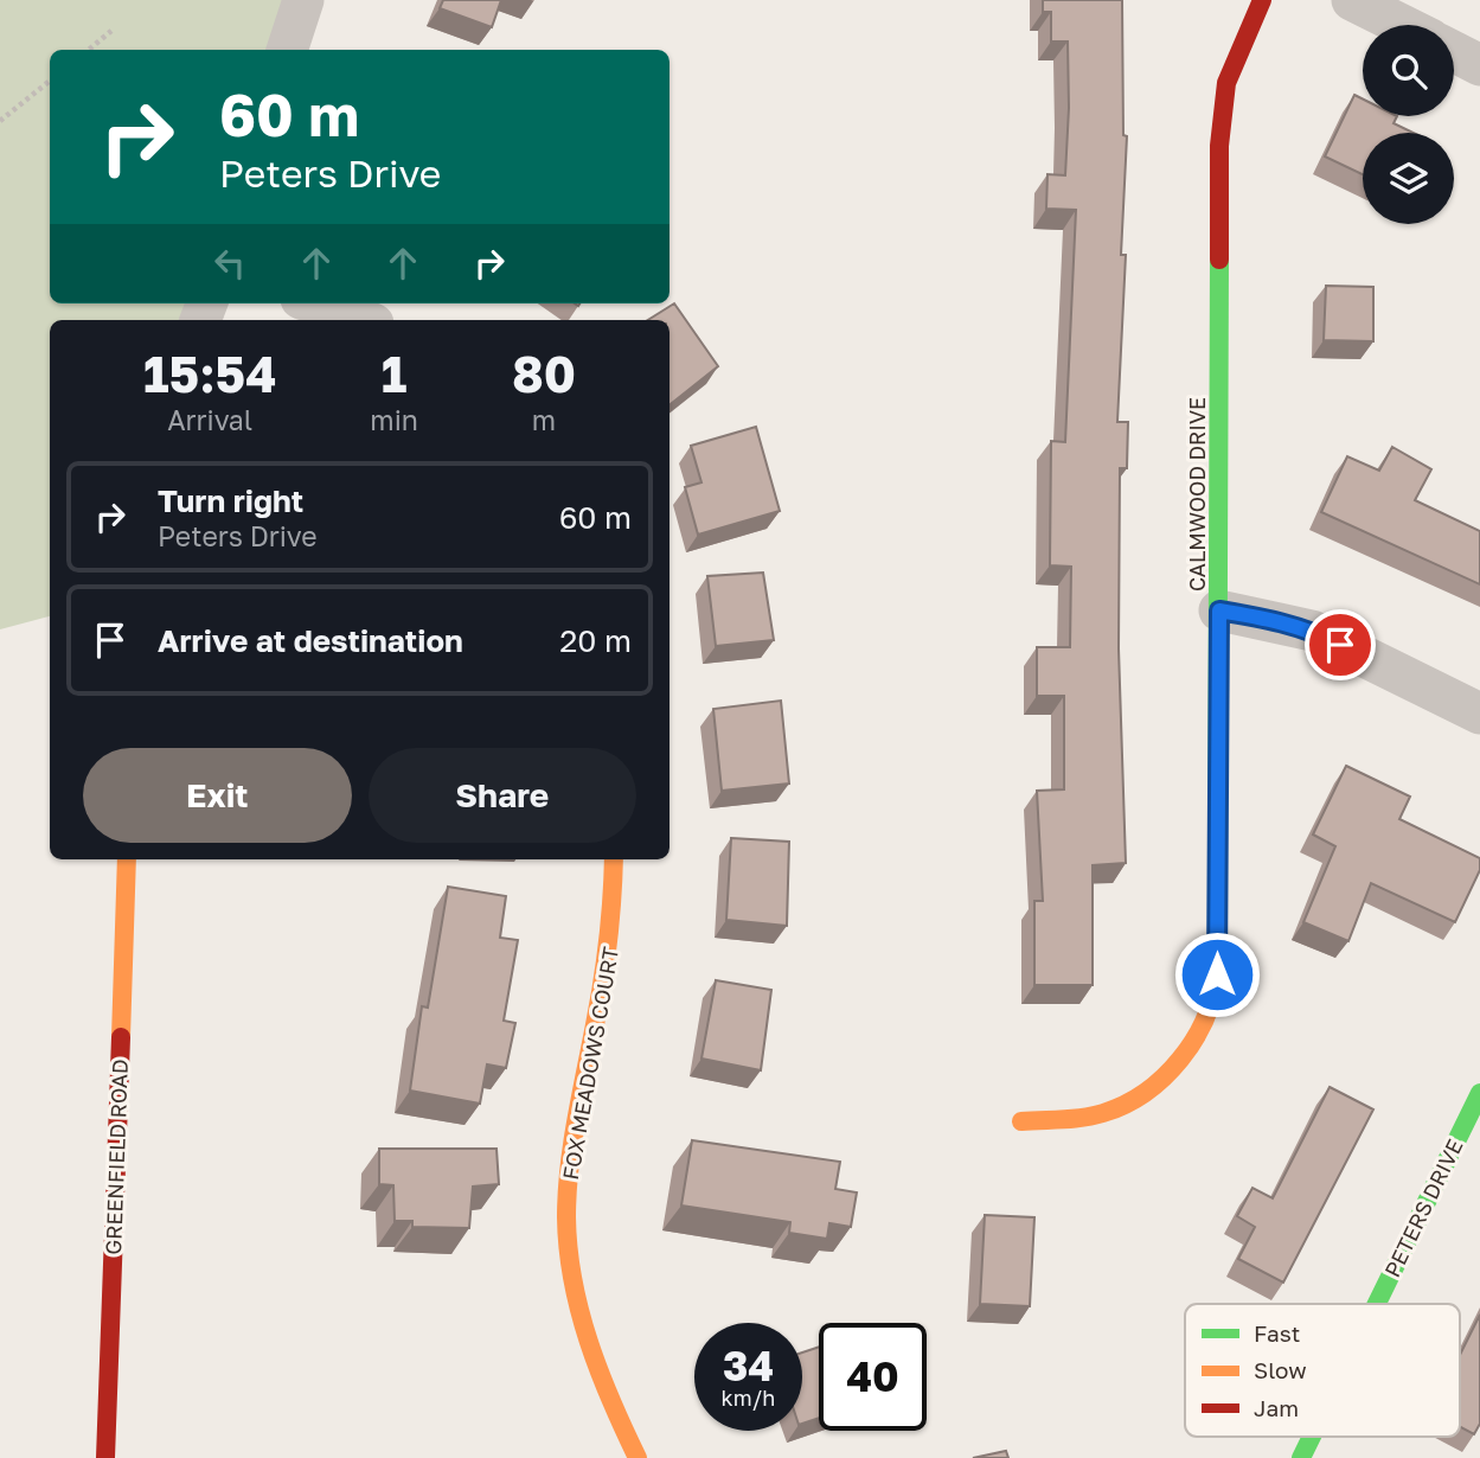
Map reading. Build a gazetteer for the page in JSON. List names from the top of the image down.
{
  "streets": {
    "street": [
      "CALMWOOD DRIVE",
      "FOX MEADOWS COURT",
      "GREENFIELD ROAD",
      "PETERS DRIVE"
    ]
  },
  "legend": ["Fast", "Slow", "Jam"],
  "page": {
    "turn": ["60 m", "Peters Drive"],
    "eta": [
      "15:54",
      "Arrival",
      "1",
      "min",
      "80",
      "m"
    ],
    "list": [
      {
        "name": "Turn right",
        "note": "Peters Drive",
        "value": "60 m"
      },
      {
        "name": "Arrive at destination",
        "value": "20 m"
      }
    ],
    "buttons": ["Exit", "Share"],
    "speed": "34 km/h",
    "limit": "40"
  }
}
